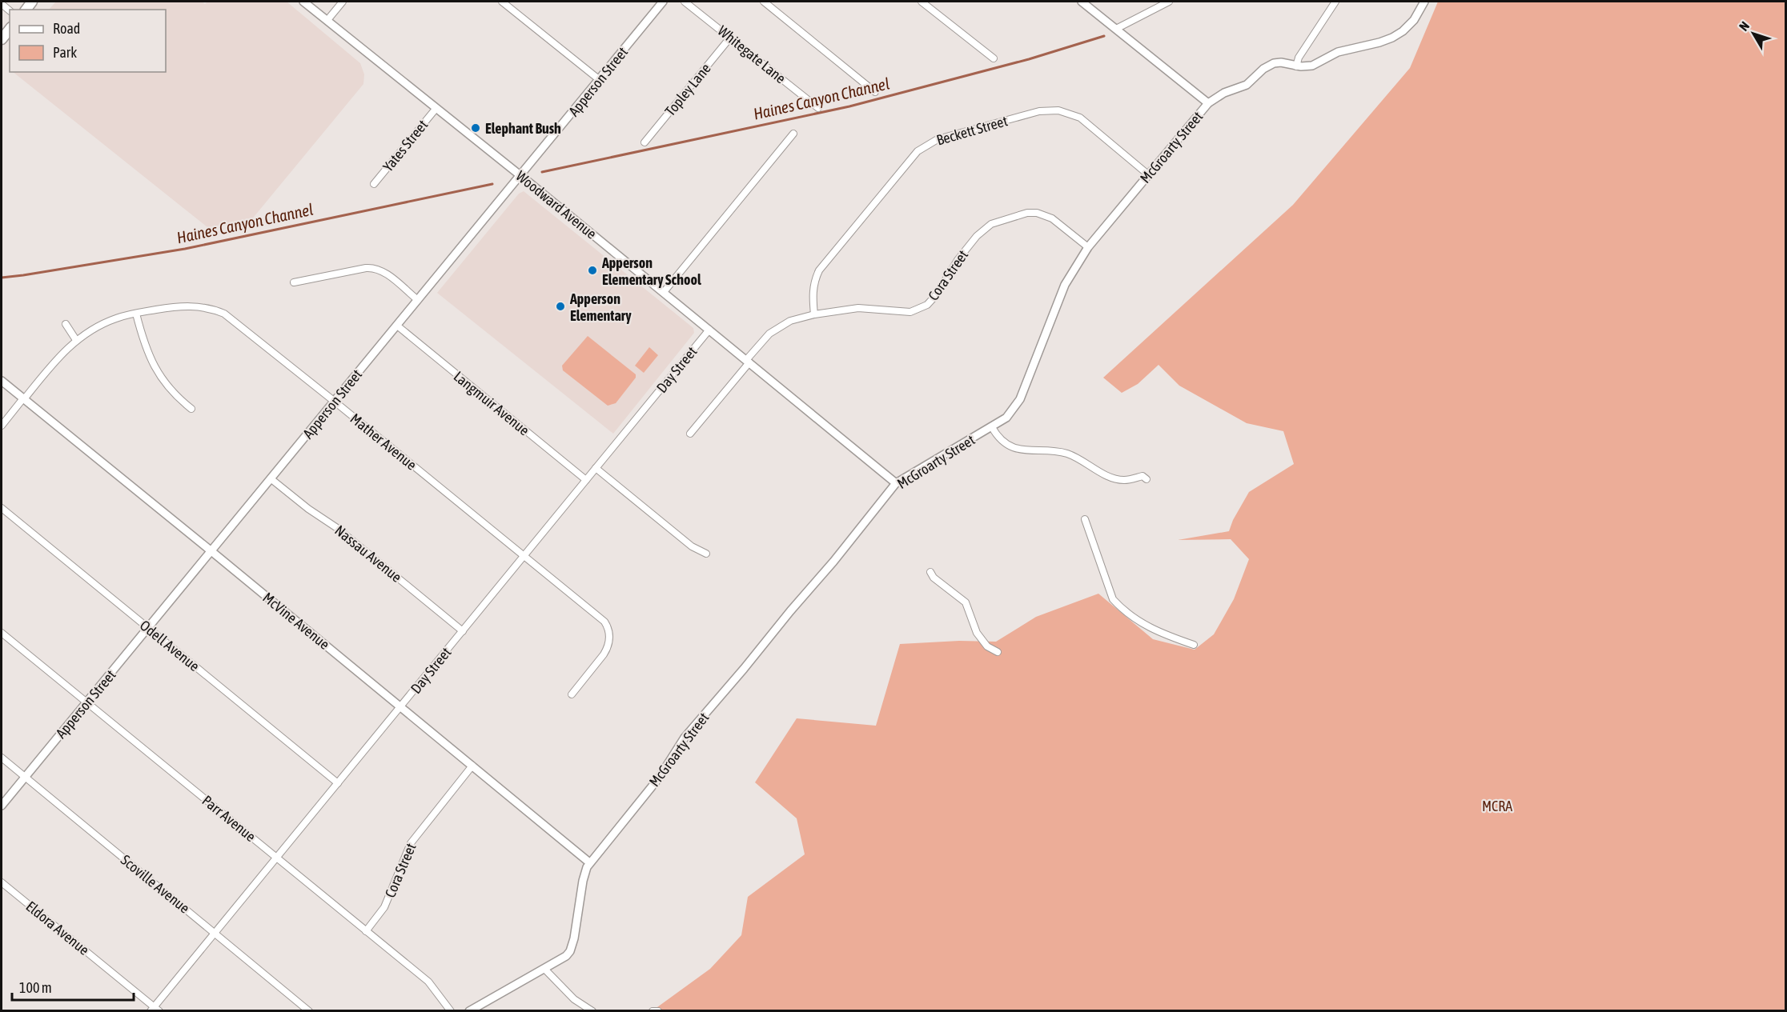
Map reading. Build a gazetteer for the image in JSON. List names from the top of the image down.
{
  "streets": {
    "street": [
      "Whitegate Lane",
      "Apperson Street",
      "Topley Lane",
      "Beckett Street",
      "Yates Street",
      "McGroarty Street",
      "Woodward Avenue",
      "Cora Street",
      "Day Street",
      "Langmuir Avenue",
      "Mather Avenue",
      "Nassau Avenue",
      "McVine Avenue",
      "Odell Avenue",
      "Parr Avenue",
      "Scoville Avenue",
      "Eldora Avenue"
    ]
  },
  "crossings": [
    ["Whitegate Lane", "Topley Lane"],
    ["Apperson Street", "Woodward Avenue"],
    ["Apperson Street", "Langmuir Avenue"],
    ["Apperson Street", "Mather Avenue"],
    ["Apperson Street", "Nassau Avenue"],
    ["Apperson Street", "McVine Avenue"],
    ["Apperson Street", "Odell Avenue"],
    ["Apperson Street", "Parr Avenue"],
    ["Apperson Street", "Scoville Avenue"],
    ["Beckett Street", "McGroarty Street"],
    ["Beckett Street", "Cora Street"],
    ["Yates Street", "Woodward Avenue"],
    ["McGroarty Street", "Woodward Avenue"],
    ["McGroarty Street", "Cora Street"],
    ["McGroarty Street", "McVine Avenue"],
    ["Woodward Avenue", "Cora Street"],
    ["Woodward Avenue", "Day Street"],
    ["Cora Street", "McVine Avenue"],
    ["Cora Street", "Parr Avenue"],
    ["Day Street", "Langmuir Avenue"],
    ["Day Street", "Mather Avenue"],
    ["Day Street", "Nassau Avenue"],
    ["Day Street", "McVine Avenue"],
    ["Day Street", "Odell Avenue"],
    ["Day Street", "Parr Avenue"],
    ["Day Street", "Scoville Avenue"],
    ["Day Street", "Eldora Avenue"],
    ["Mather Avenue", "McVine Avenue"]
  ],
  "water": ["Haines Canyon Channel"],
  "parks": ["MCRA"],
  "places": ["Elephant Bush", "Apperson Elementary School", "Apperson Elementary"],
  "legend": ["Road", "Park"],
  "scale_bar": "100 m",
  "north": "top left"
}
